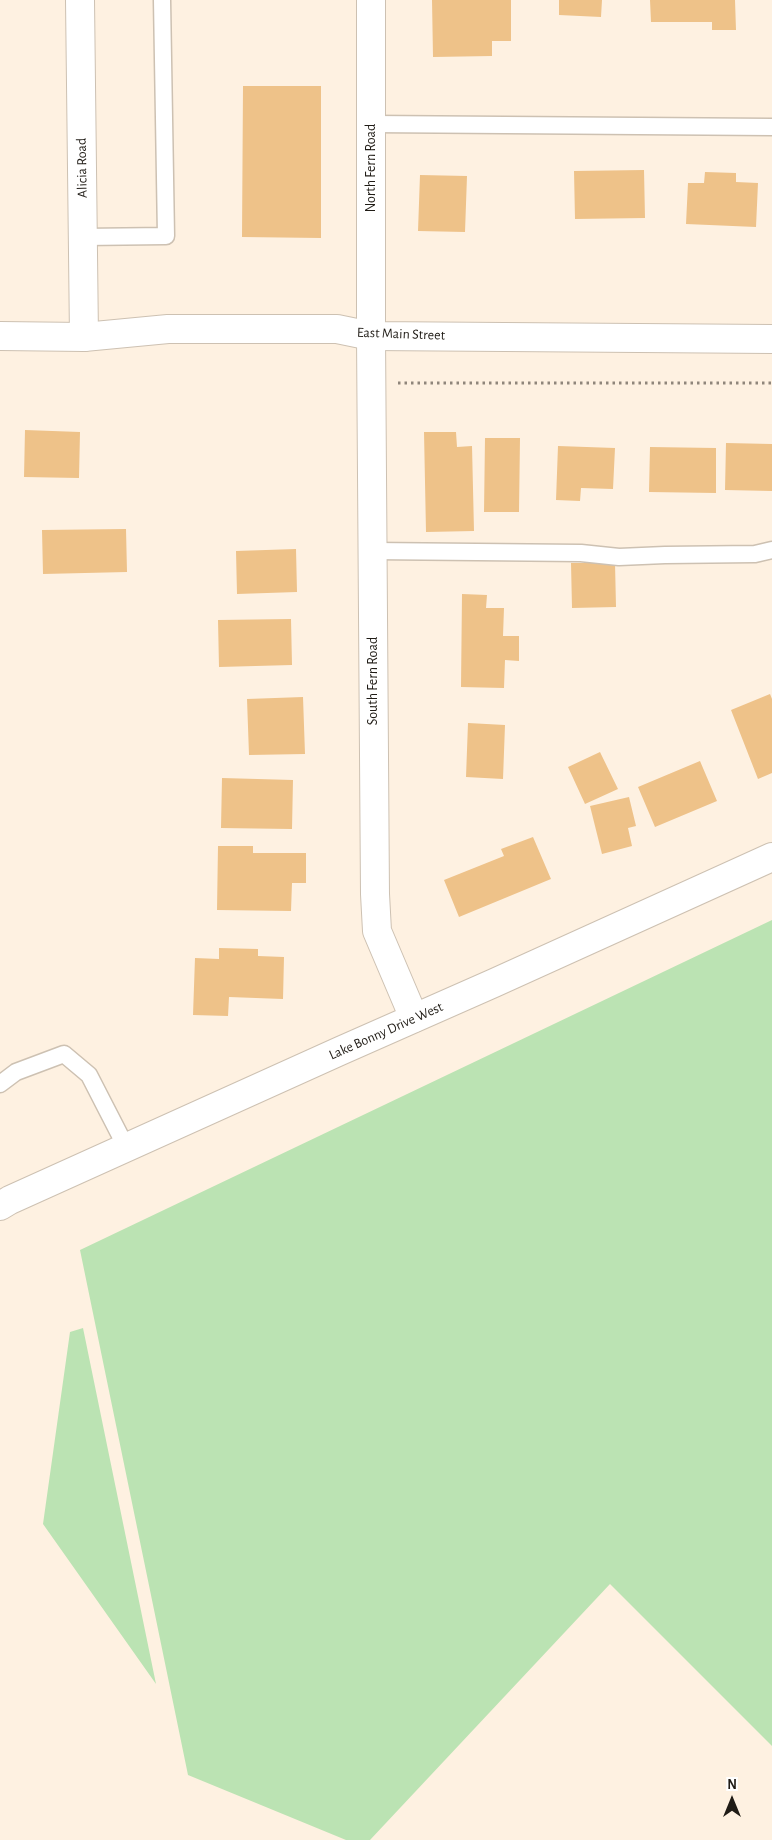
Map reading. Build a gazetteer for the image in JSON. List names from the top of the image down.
{
  "streets": {
    "street": [
      "Alicia Road",
      "North Fern Road",
      "East Main Street",
      "South Fern Road",
      "Lake Bonny Drive West"
    ]
  },
  "crossings": [
    ["Alicia Road", "East Main Street"],
    ["North Fern Road", "East Main Street"],
    ["North Fern Road", "South Fern Road"],
    ["East Main Street", "South Fern Road"],
    ["South Fern Road", "Lake Bonny Drive West"]
  ],
  "north": "top"
}
